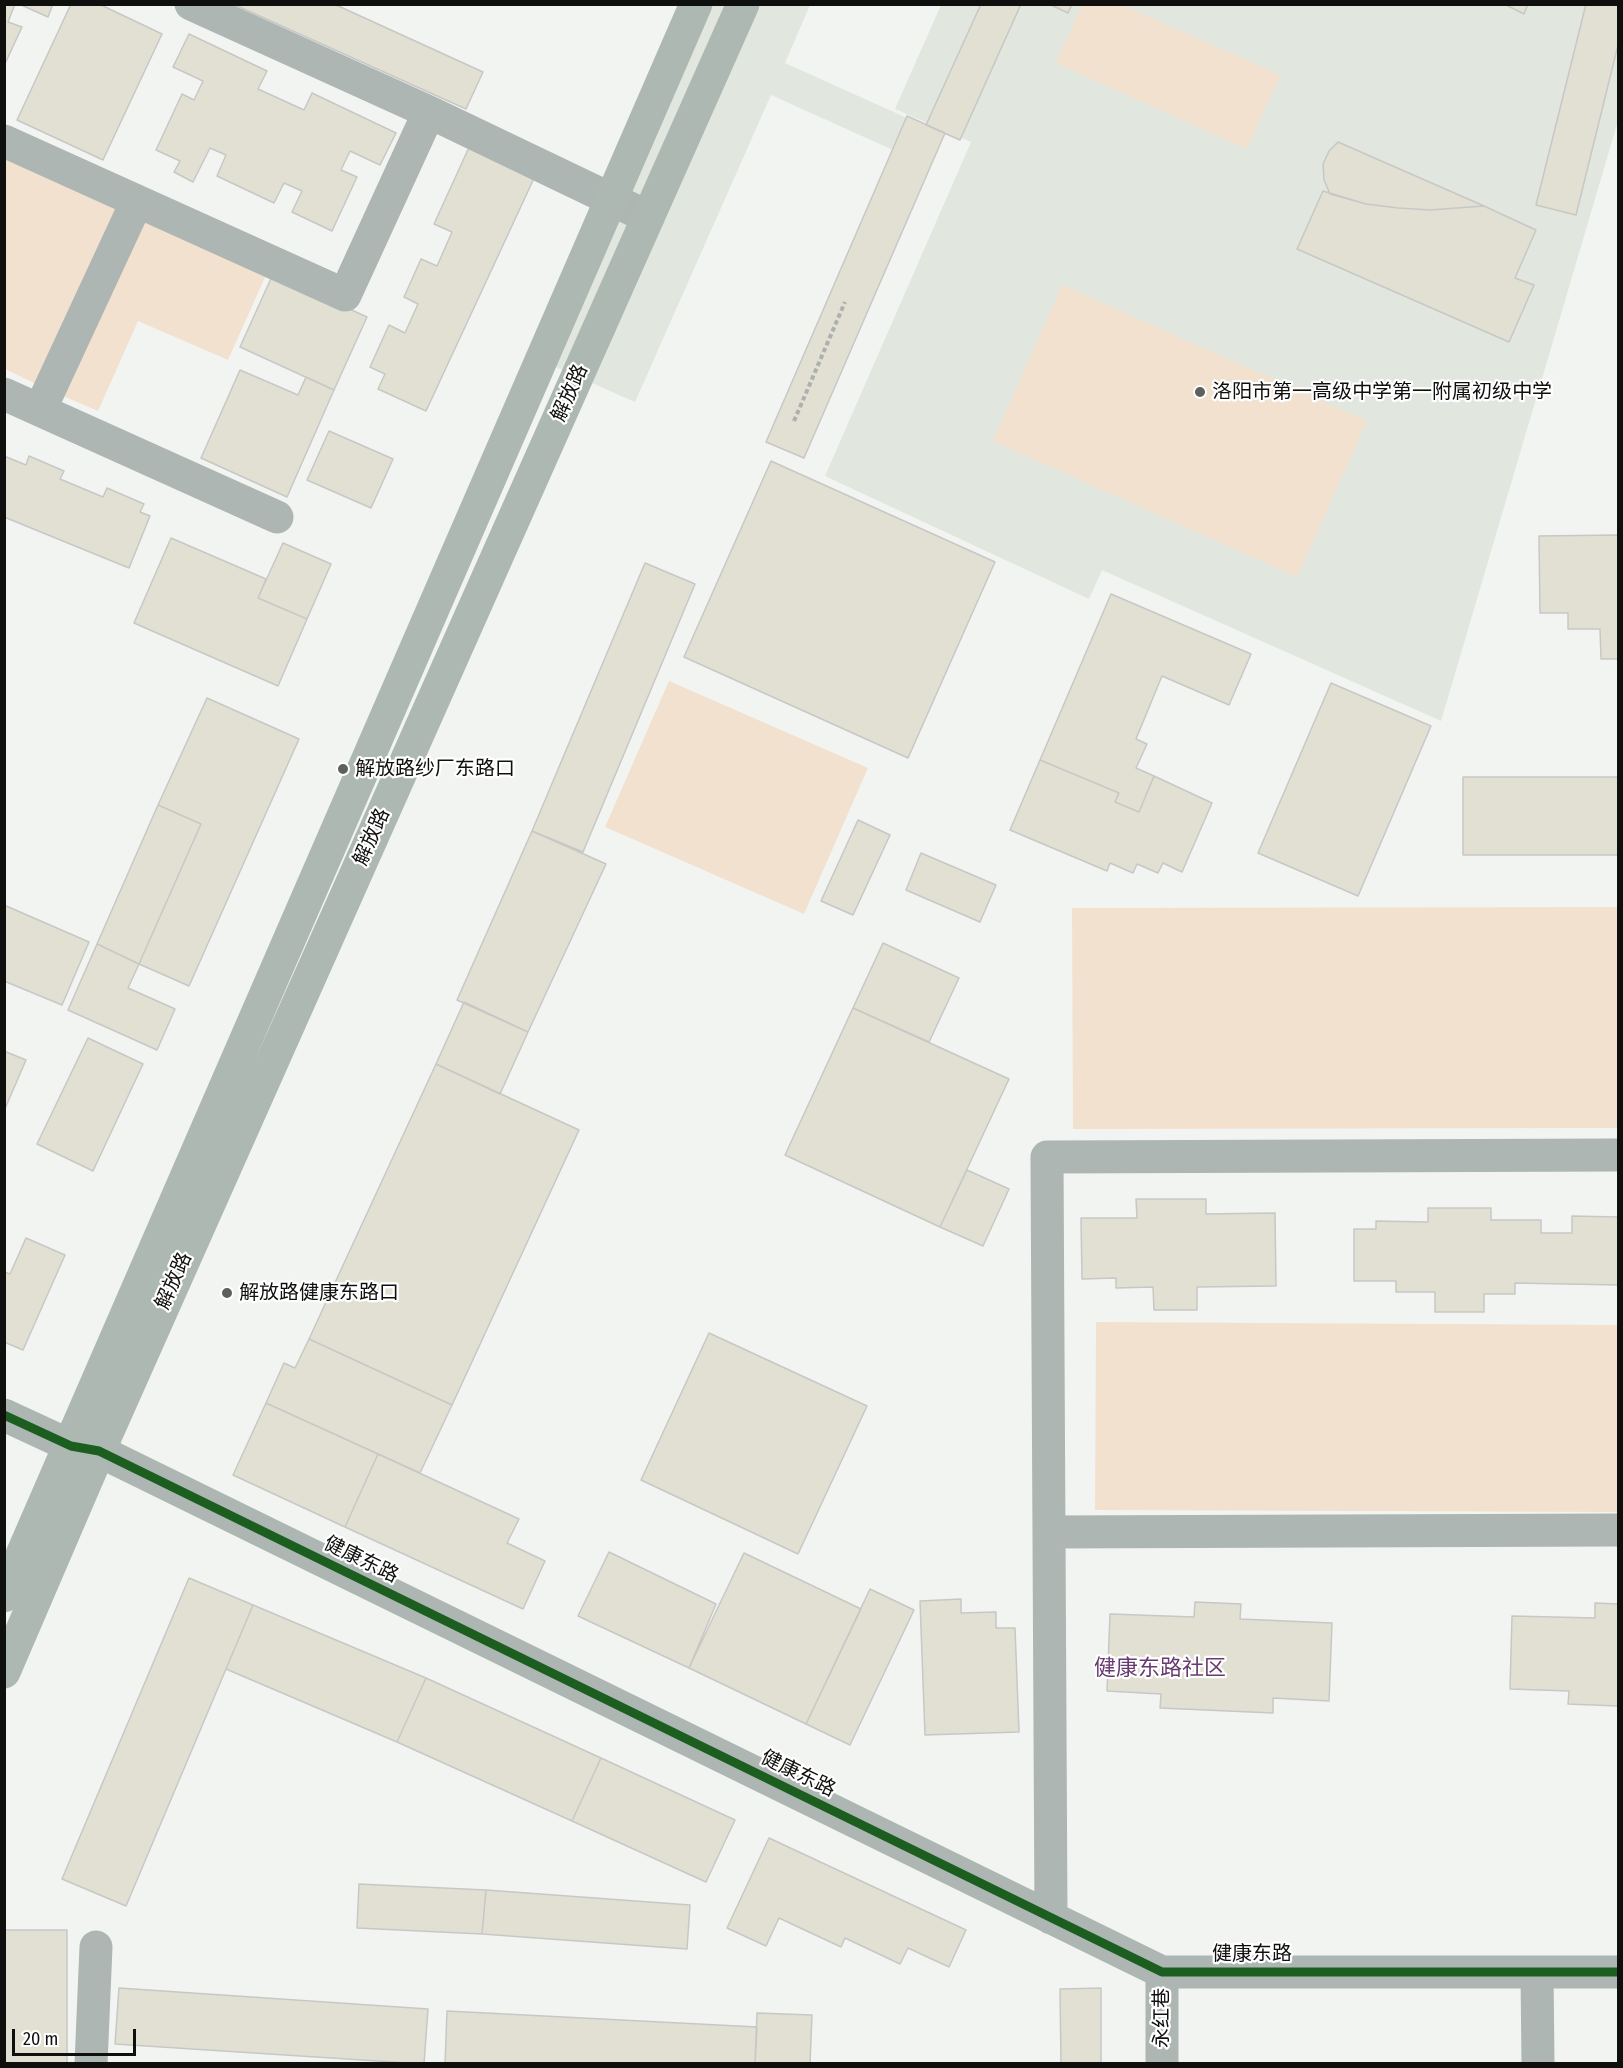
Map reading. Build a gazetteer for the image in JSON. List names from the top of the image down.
{
  "streets": {
    "main road": ["解放路"],
    "street": ["健康东路", "永红巷"]
  },
  "crossings": [
    ["解放路", "健康东路"],
    ["健康东路", "永红巷"]
  ],
  "districts": ["健康东路社区"],
  "places": ["洛阳市第一高级中学第一附属初级中学", "解放路纱厂东路口", "解放路健康东路口"],
  "scale_bar": "20 m"
}
